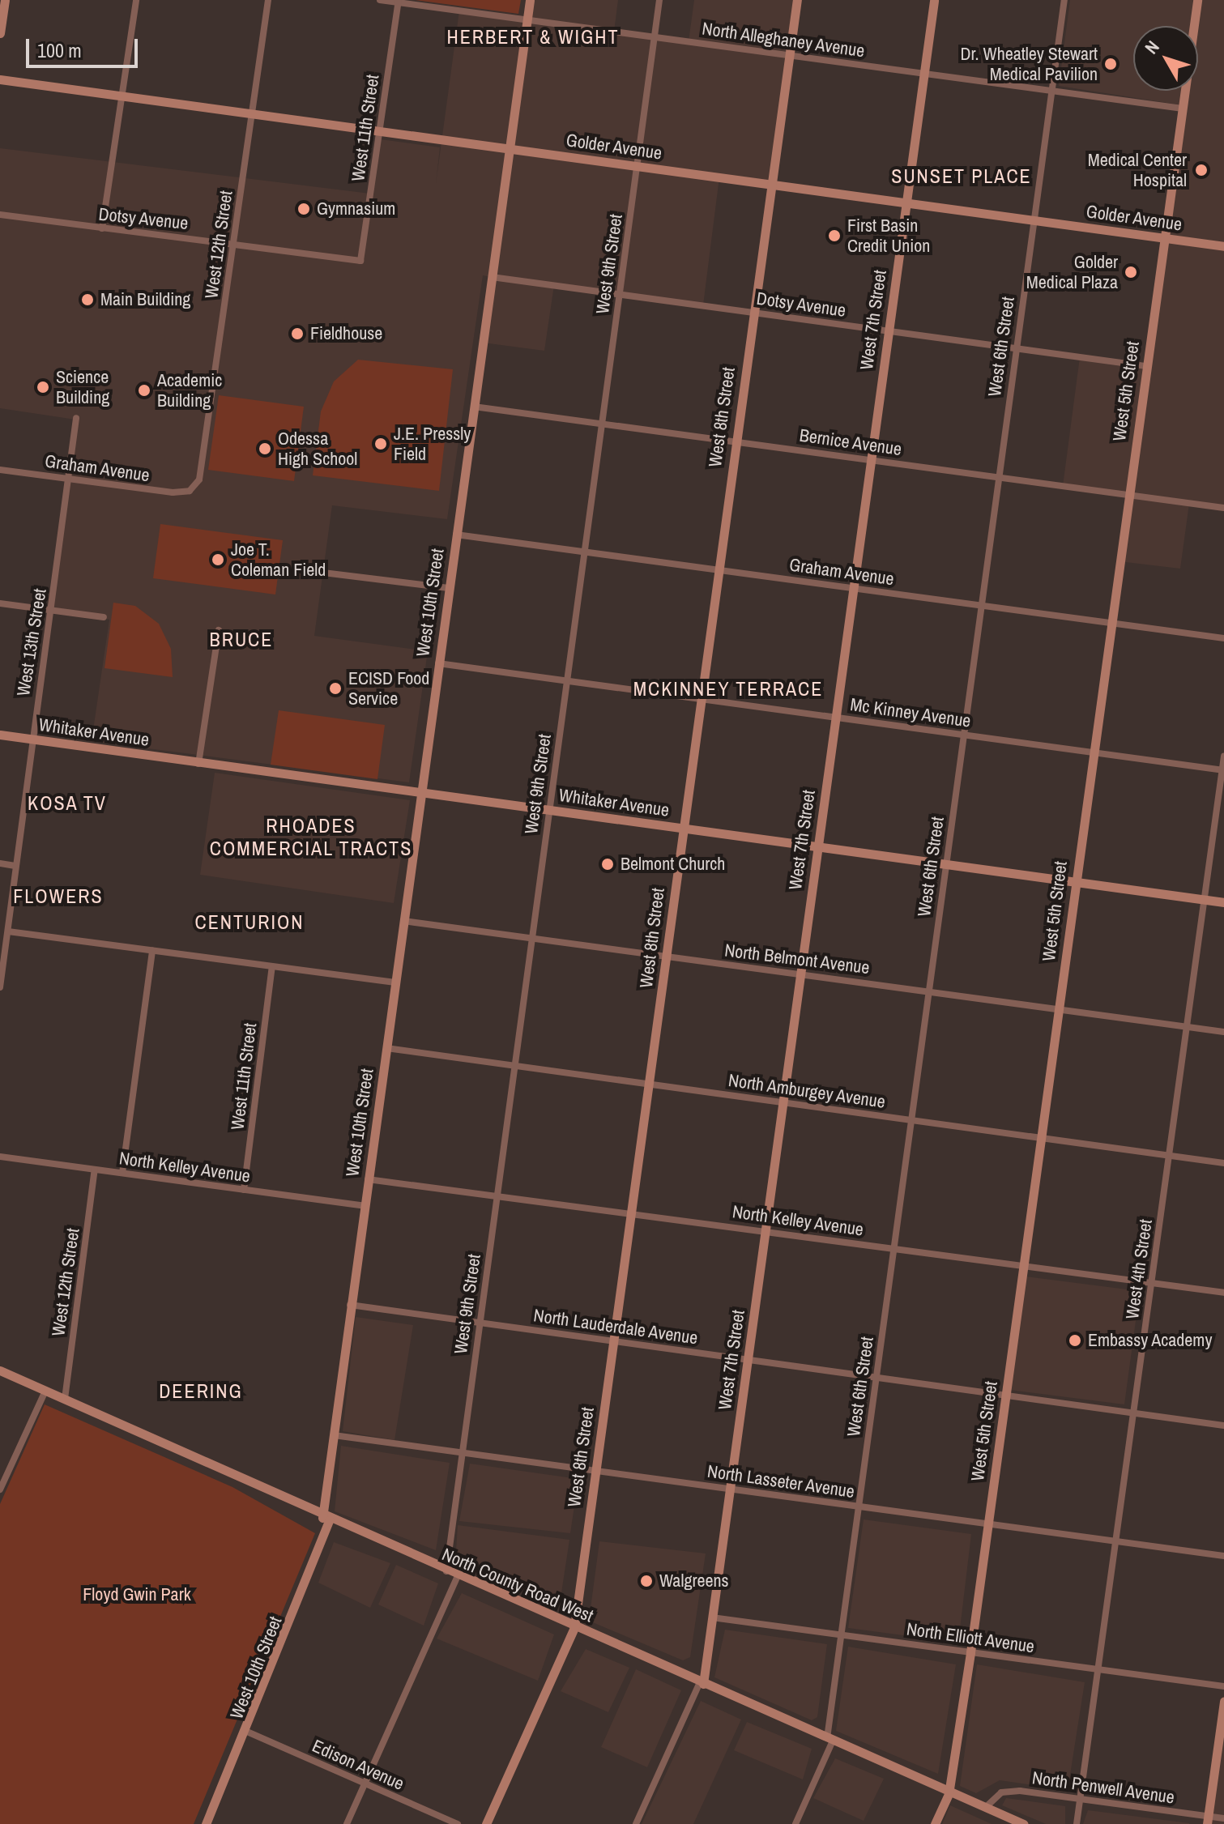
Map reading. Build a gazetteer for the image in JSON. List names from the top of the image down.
{
  "streets": {
    "street": [
      "North Alleghaney Avenue",
      "West 11th Street",
      "Golder Avenue",
      "Dotsy Avenue",
      "West 12th Street",
      "West 9th Street",
      "West 7th Street",
      "West 6th Street",
      "West 5th Street",
      "West 8th Street",
      "Bernice Avenue",
      "Graham Avenue",
      "West 10th Street",
      "West 13th Street",
      "Mc Kinney Avenue",
      "Whitaker Avenue",
      "North Belmont Avenue",
      "North Amburgey Avenue",
      "North Kelley Avenue",
      "West 4th Street",
      "North Lauderdale Avenue",
      "North Lasseter Avenue",
      "North County Road West",
      "North Elliott Avenue",
      "Edison Avenue",
      "North Penwell Avenue"
    ]
  },
  "crossings": [
    ["North Alleghaney Avenue", "West 11th Street"],
    ["North Alleghaney Avenue", "West 9th Street"],
    ["North Alleghaney Avenue", "West 7th Street"],
    ["North Alleghaney Avenue", "West 6th Street"],
    ["North Alleghaney Avenue", "West 5th Street"],
    ["North Alleghaney Avenue", "West 8th Street"],
    ["North Alleghaney Avenue", "West 10th Street"],
    ["West 11th Street", "Golder Avenue"],
    ["West 11th Street", "Dotsy Avenue"],
    ["West 11th Street", "North Kelley Avenue"],
    ["Golder Avenue", "West 12th Street"],
    ["Golder Avenue", "West 9th Street"],
    ["Golder Avenue", "West 7th Street"],
    ["Golder Avenue", "West 6th Street"],
    ["Golder Avenue", "West 5th Street"],
    ["Golder Avenue", "West 8th Street"],
    ["Golder Avenue", "West 10th Street"],
    ["Dotsy Avenue", "West 12th Street"],
    ["Dotsy Avenue", "West 9th Street"],
    ["Dotsy Avenue", "West 7th Street"],
    ["Dotsy Avenue", "West 6th Street"],
    ["Dotsy Avenue", "West 5th Street"],
    ["Dotsy Avenue", "West 8th Street"],
    ["Dotsy Avenue", "West 10th Street"],
    ["West 12th Street", "Graham Avenue"],
    ["West 12th Street", "North Kelley Avenue"],
    ["West 12th Street", "North County Road West"],
    ["West 9th Street", "Bernice Avenue"],
    ["West 9th Street", "Graham Avenue"],
    ["West 9th Street", "Mc Kinney Avenue"],
    ["West 9th Street", "Whitaker Avenue"],
    ["West 9th Street", "North Belmont Avenue"],
    ["West 9th Street", "North Amburgey Avenue"],
    ["West 9th Street", "North Kelley Avenue"],
    ["West 9th Street", "North Lauderdale Avenue"],
    ["West 9th Street", "North Lasseter Avenue"],
    ["West 9th Street", "North County Road West"],
    ["West 7th Street", "Bernice Avenue"],
    ["West 7th Street", "Graham Avenue"],
    ["West 7th Street", "Mc Kinney Avenue"],
    ["West 7th Street", "Whitaker Avenue"],
    ["West 7th Street", "North Belmont Avenue"],
    ["West 7th Street", "North Amburgey Avenue"],
    ["West 7th Street", "North Kelley Avenue"],
    ["West 7th Street", "North Lauderdale Avenue"],
    ["West 7th Street", "North Lasseter Avenue"],
    ["West 7th Street", "North County Road West"],
    ["West 7th Street", "North Elliott Avenue"],
    ["West 6th Street", "Bernice Avenue"],
    ["West 6th Street", "Graham Avenue"],
    ["West 6th Street", "Mc Kinney Avenue"],
    ["West 6th Street", "Whitaker Avenue"],
    ["West 6th Street", "North Belmont Avenue"],
    ["West 6th Street", "North Amburgey Avenue"],
    ["West 6th Street", "North Kelley Avenue"],
    ["West 6th Street", "North Lauderdale Avenue"],
    ["West 6th Street", "North Lasseter Avenue"],
    ["West 6th Street", "North County Road West"],
    ["West 6th Street", "North Elliott Avenue"],
    ["West 5th Street", "Bernice Avenue"],
    ["West 5th Street", "Graham Avenue"],
    ["West 5th Street", "Mc Kinney Avenue"],
    ["West 5th Street", "Whitaker Avenue"],
    ["West 5th Street", "North Belmont Avenue"],
    ["West 5th Street", "North Amburgey Avenue"],
    ["West 5th Street", "North Kelley Avenue"],
    ["West 5th Street", "North Lauderdale Avenue"],
    ["West 5th Street", "North Lasseter Avenue"],
    ["West 5th Street", "North County Road West"],
    ["West 5th Street", "North Elliott Avenue"],
    ["West 8th Street", "Bernice Avenue"],
    ["West 8th Street", "Graham Avenue"],
    ["West 8th Street", "Mc Kinney Avenue"],
    ["West 8th Street", "Whitaker Avenue"],
    ["West 8th Street", "North Belmont Avenue"],
    ["West 8th Street", "North Amburgey Avenue"],
    ["West 8th Street", "North Kelley Avenue"],
    ["West 8th Street", "North Lauderdale Avenue"],
    ["West 8th Street", "North Lasseter Avenue"],
    ["West 8th Street", "North County Road West"],
    ["Bernice Avenue", "West 10th Street"],
    ["Graham Avenue", "West 10th Street"],
    ["Graham Avenue", "West 13th Street"],
    ["West 10th Street", "Mc Kinney Avenue"],
    ["West 10th Street", "Whitaker Avenue"],
    ["West 10th Street", "North Belmont Avenue"],
    ["West 10th Street", "North Amburgey Avenue"],
    ["West 10th Street", "North Kelley Avenue"],
    ["West 10th Street", "North Lauderdale Avenue"],
    ["West 10th Street", "North Lasseter Avenue"],
    ["West 10th Street", "North County Road West"],
    ["West 10th Street", "Edison Avenue"],
    ["West 13th Street", "Whitaker Avenue"],
    ["Mc Kinney Avenue", "West 4th Street"],
    ["Whitaker Avenue", "West 4th Street"],
    ["North Belmont Avenue", "West 4th Street"],
    ["North Amburgey Avenue", "West 4th Street"],
    ["North Kelley Avenue", "West 4th Street"],
    ["West 4th Street", "North Lauderdale Avenue"],
    ["West 4th Street", "North Lasseter Avenue"],
    ["West 4th Street", "North Elliott Avenue"],
    ["West 4th Street", "North Penwell Avenue"],
    ["North County Road West", "North Penwell Avenue"]
  ],
  "districts": [
    "HERBERT & WIGHT",
    "SUNSET PLACE",
    "BRUCE",
    "MCKINNEY TERRACE",
    "KOSA TV",
    "RHOADES COMMERCIAL TRACTS",
    "FLOWERS",
    "CENTURION",
    "DEERING"
  ],
  "parks": ["Floyd Gwin Park"],
  "places": [
    "Dr. Wheatley Stewart Medical Pavilion",
    "Medical Center Hospital",
    "Gymnasium",
    "First Basin Credit Union",
    "Golder Medical Plaza",
    "Main Building",
    "Fieldhouse",
    "Science Building",
    "Academic Building",
    "J.E. Pressly Field",
    "Odessa High School",
    "Joe T. Coleman Field",
    "ECISD Food Service",
    "Belmont Church",
    "Embassy Academy",
    "Walgreens"
  ],
  "scale_bar": "100 m",
  "north": "top left"
}
